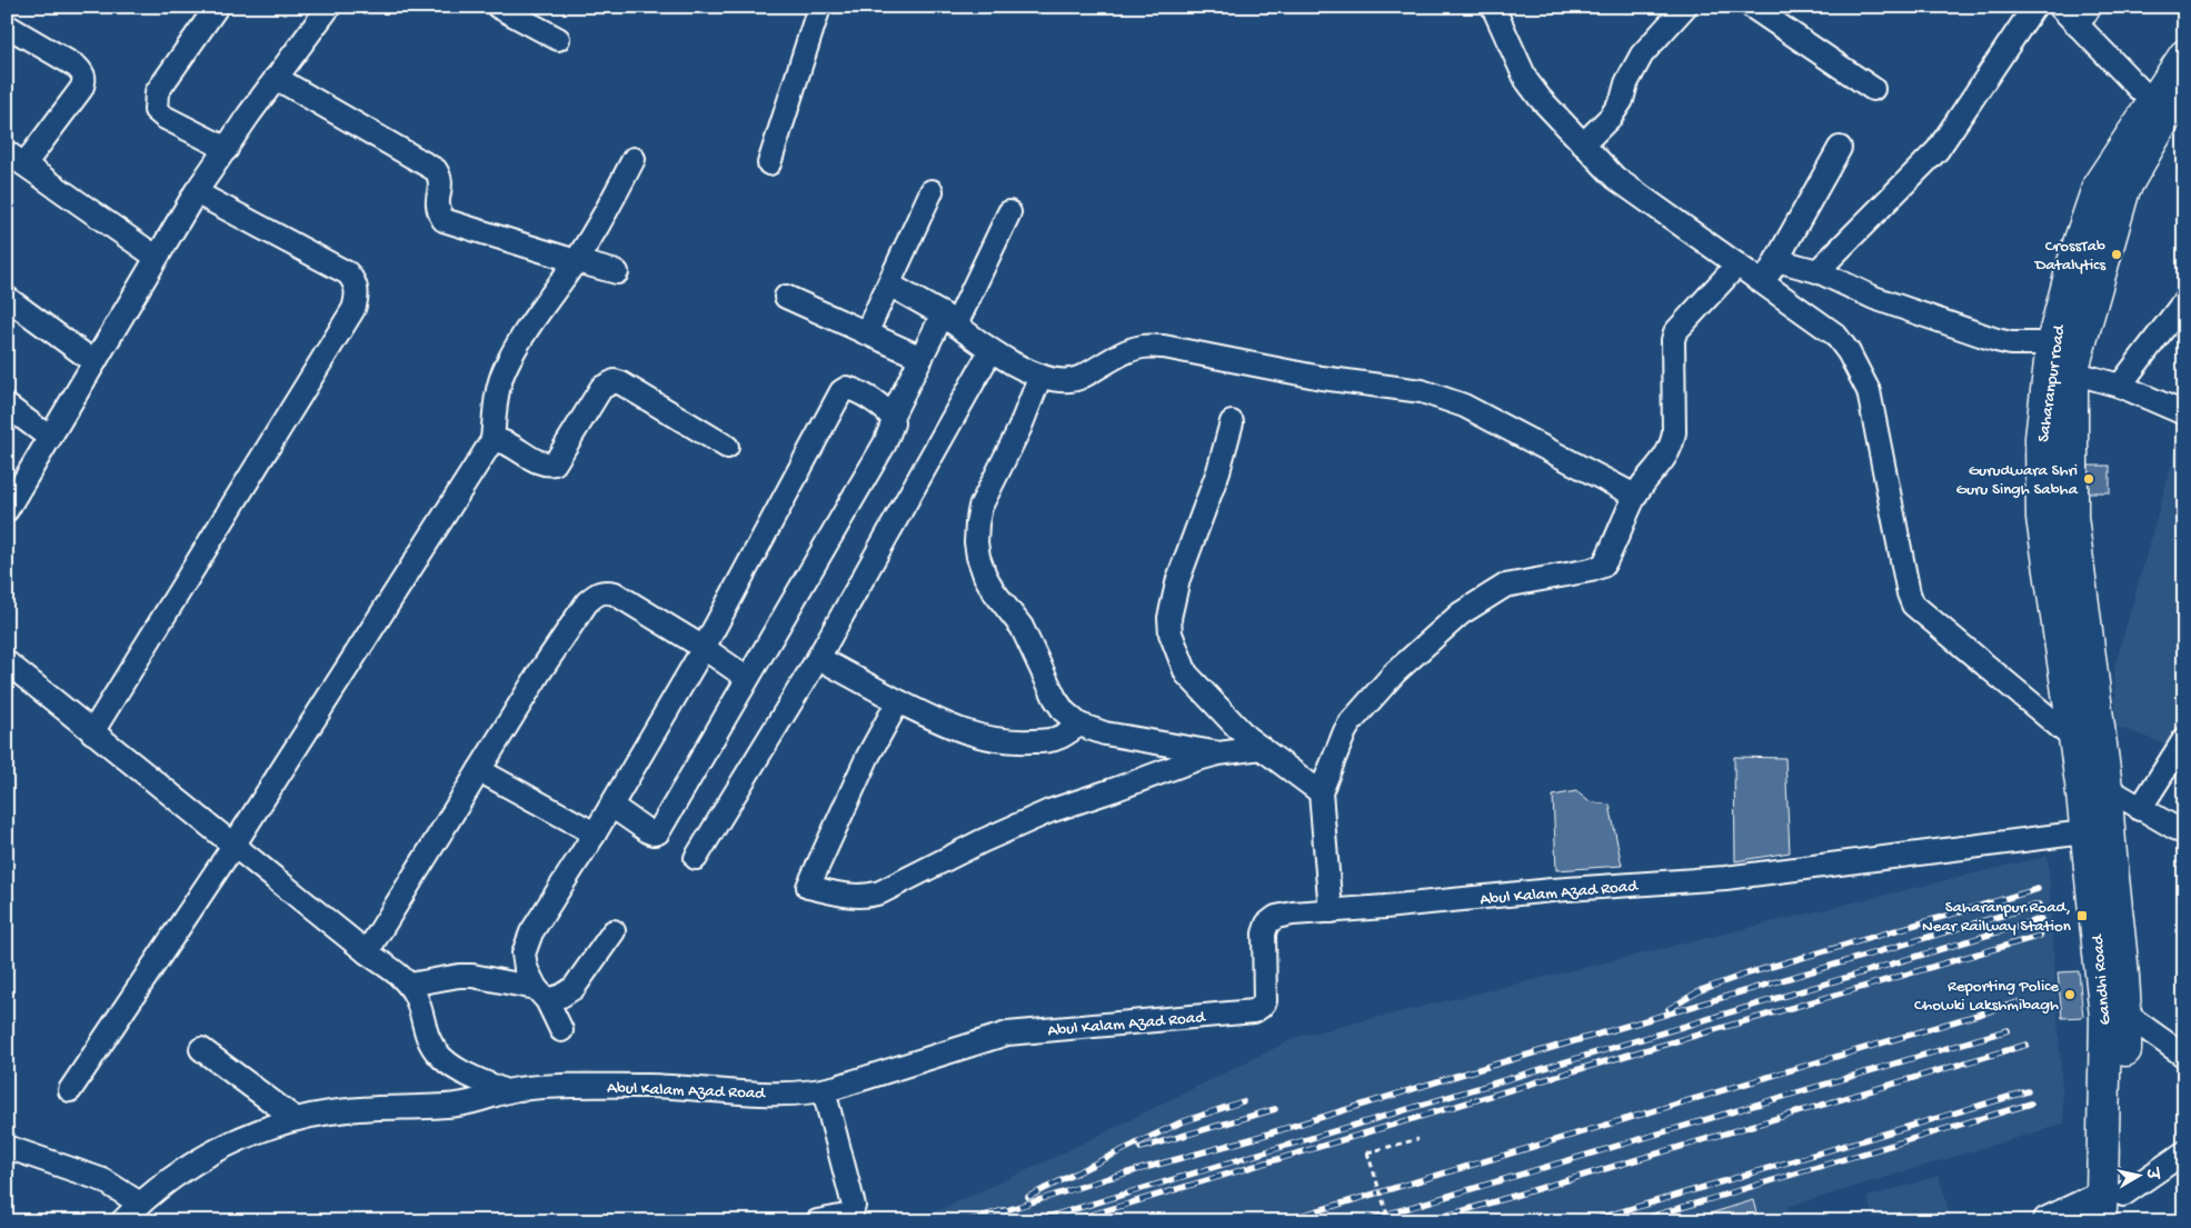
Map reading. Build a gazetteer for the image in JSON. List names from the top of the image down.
{
  "streets": {
    "main road": ["Saharanpur road", "Gandhi Road"],
    "street": ["Abul Kalam Azad Road"]
  },
  "crossings": [
    ["Saharanpur road", "Gandhi Road"],
    ["Abul Kalam Azad Road", "Gandhi Road"]
  ],
  "places": {
    "other": ["CrossTab Datalytics", "Gurudwara Shri Guru Singh Sabha", "Reporting Police Chowki Lakshmibagh"],
    "transit": ["Saharanpur Road, Near Railway Station"]
  },
  "north": "right"
}
